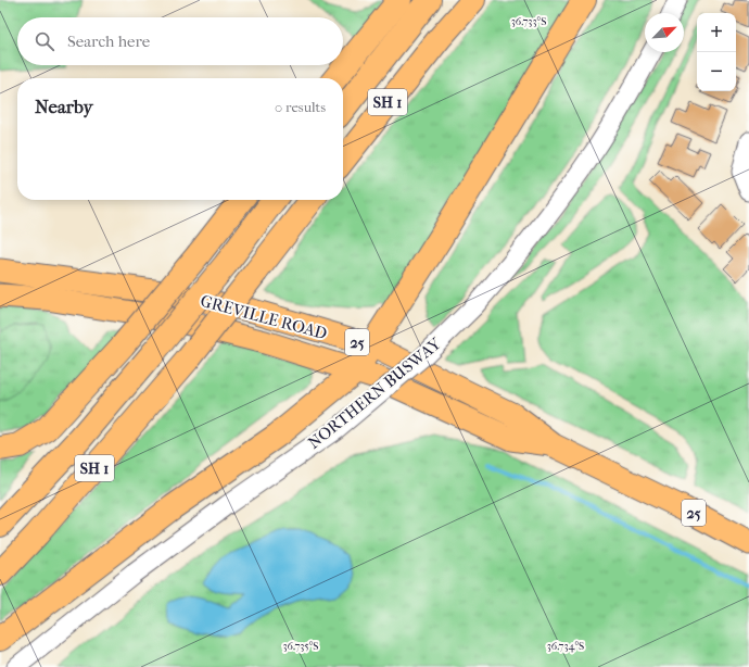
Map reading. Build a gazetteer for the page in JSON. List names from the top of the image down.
{
  "streets": {
    "highway": ["SH 1"],
    "main road": ["GREVILLE ROAD", "25"],
    "street": ["NORTHERN BUSWAY"]
  },
  "north": "top right",
  "page": {
    "map_buttons": ["+", "−"],
    "search": "Search here",
    "heading": ["Nearby", "0 results"]
  },
  "coordinates": ["36.733°S", "36.735°S", "36.734°S"]
}
